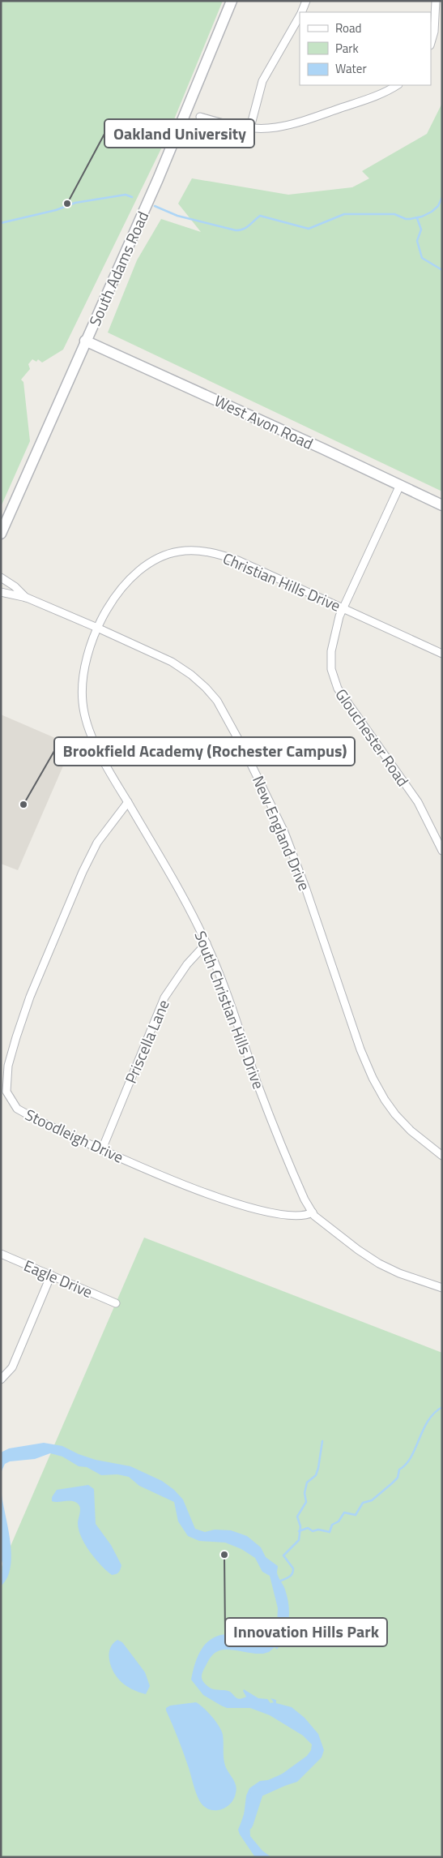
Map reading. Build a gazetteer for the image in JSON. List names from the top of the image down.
{
  "streets": {
    "main road": ["South Adams Road", "West Avon Road"],
    "street": [
      "Christian Hills Drive",
      "Glouchester Road",
      "New England Drive",
      "South Christian Hills Drive",
      "Priscella Lane",
      "Stoodleigh Drive",
      "Eagle Drive"
    ]
  },
  "crossings": [
    ["South Adams Road", "West Avon Road"],
    ["West Avon Road", "Glouchester Road"],
    ["Christian Hills Drive", "Glouchester Road"],
    ["Christian Hills Drive", "New England Drive"],
    ["Christian Hills Drive", "South Christian Hills Drive"],
    ["New England Drive", "South Christian Hills Drive"],
    ["South Christian Hills Drive", "Priscella Lane"],
    ["South Christian Hills Drive", "Stoodleigh Drive"],
    ["Priscella Lane", "Stoodleigh Drive"]
  ],
  "places": ["Oakland University", "Brookfield Academy (Rochester Campus)", "Innovation Hills Park"],
  "legend": ["Road", "Park", "Water"]
}
